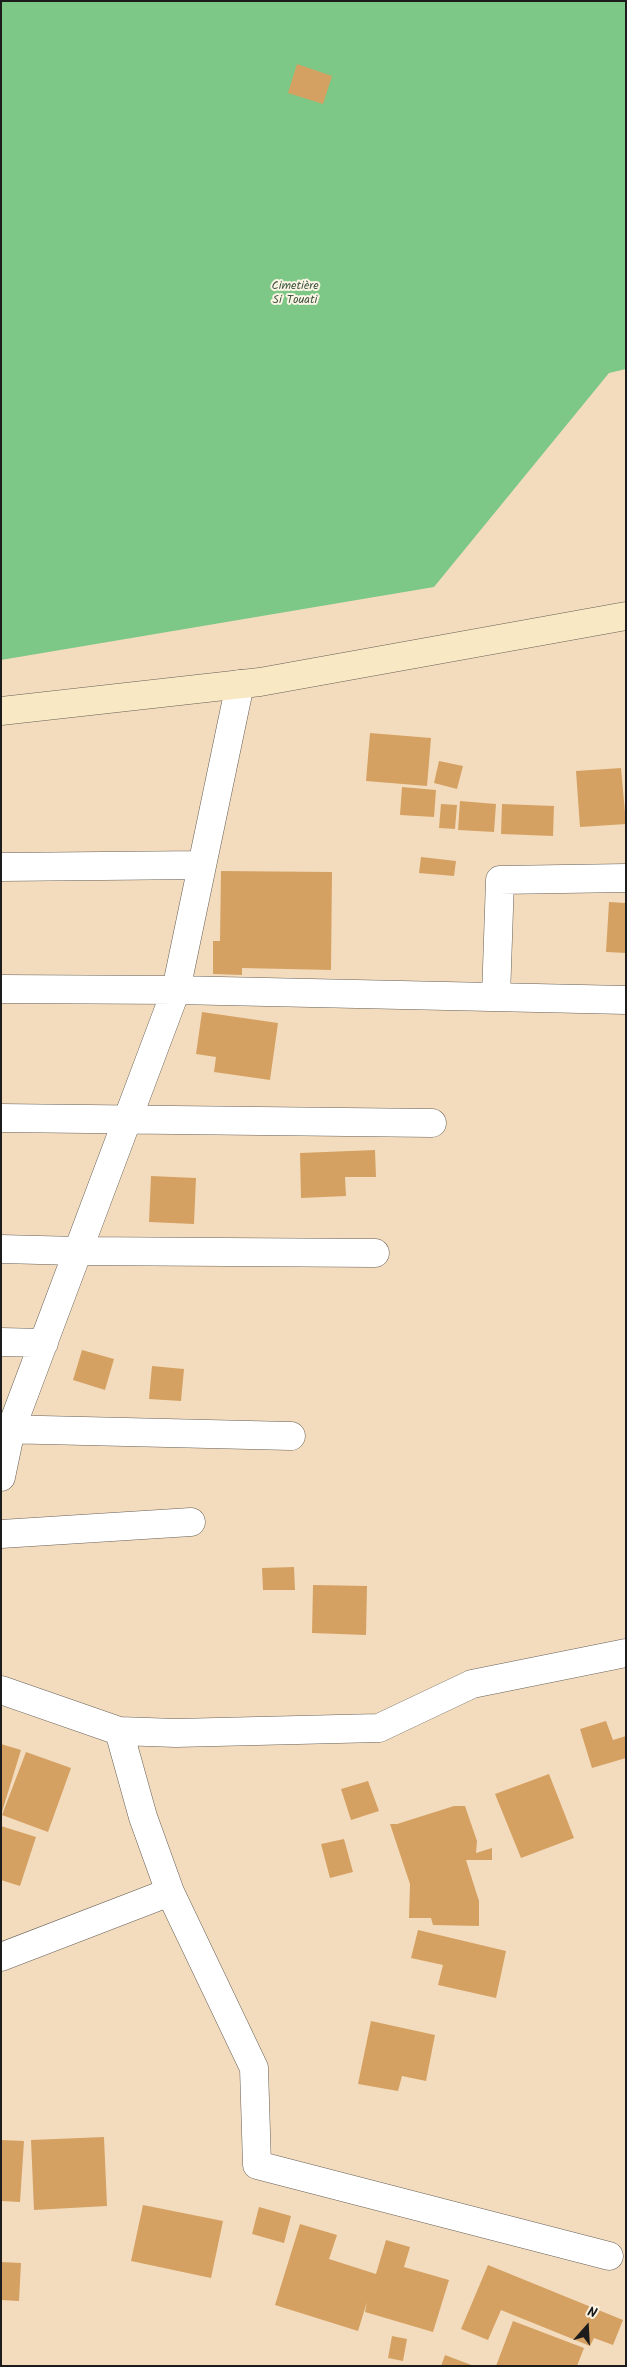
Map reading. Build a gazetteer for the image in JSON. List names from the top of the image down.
{
  "parks": ["Cimetière Si Touati"],
  "north": "top"
}
